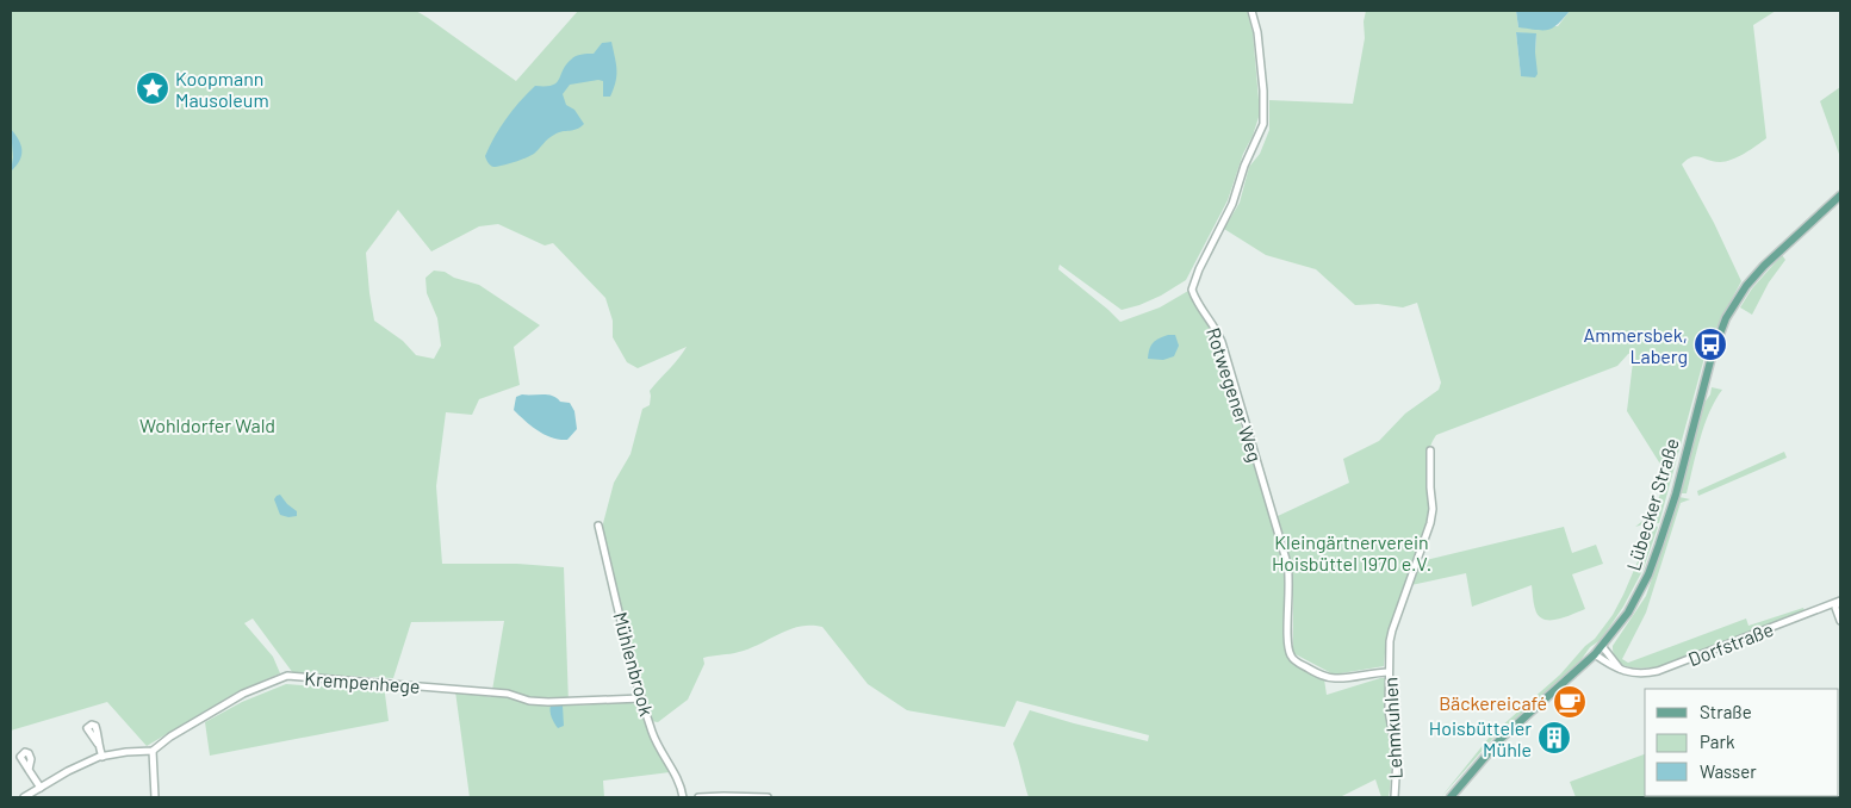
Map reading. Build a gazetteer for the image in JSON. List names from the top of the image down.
{
  "streets": {
    "main road": ["Lübecker Straße"],
    "street": [
      "Rotwegener Weg",
      "Dorfstraße",
      "Mühlenbrook",
      "Krempenhege",
      "Lehmkuhlen"
    ]
  },
  "crossings": [
    ["Rotwegener Weg", "Lehmkuhlen"],
    ["Lübecker Straße", "Dorfstraße"],
    ["Mühlenbrook", "Krempenhege"]
  ],
  "parks": ["Wohldorfer Wald", "Kleingärtnerverein Hoisbüttel 1970 e.V."],
  "places": {
    "place": ["Koopmann Mausoleum"],
    "bus stop": ["Ammersbek, Laberg"],
    "cafe": ["Bäckereicafé"],
    "building": ["Hoisbütteler Mühle"]
  },
  "legend": ["Straße", "Park", "Wasser"]
}
